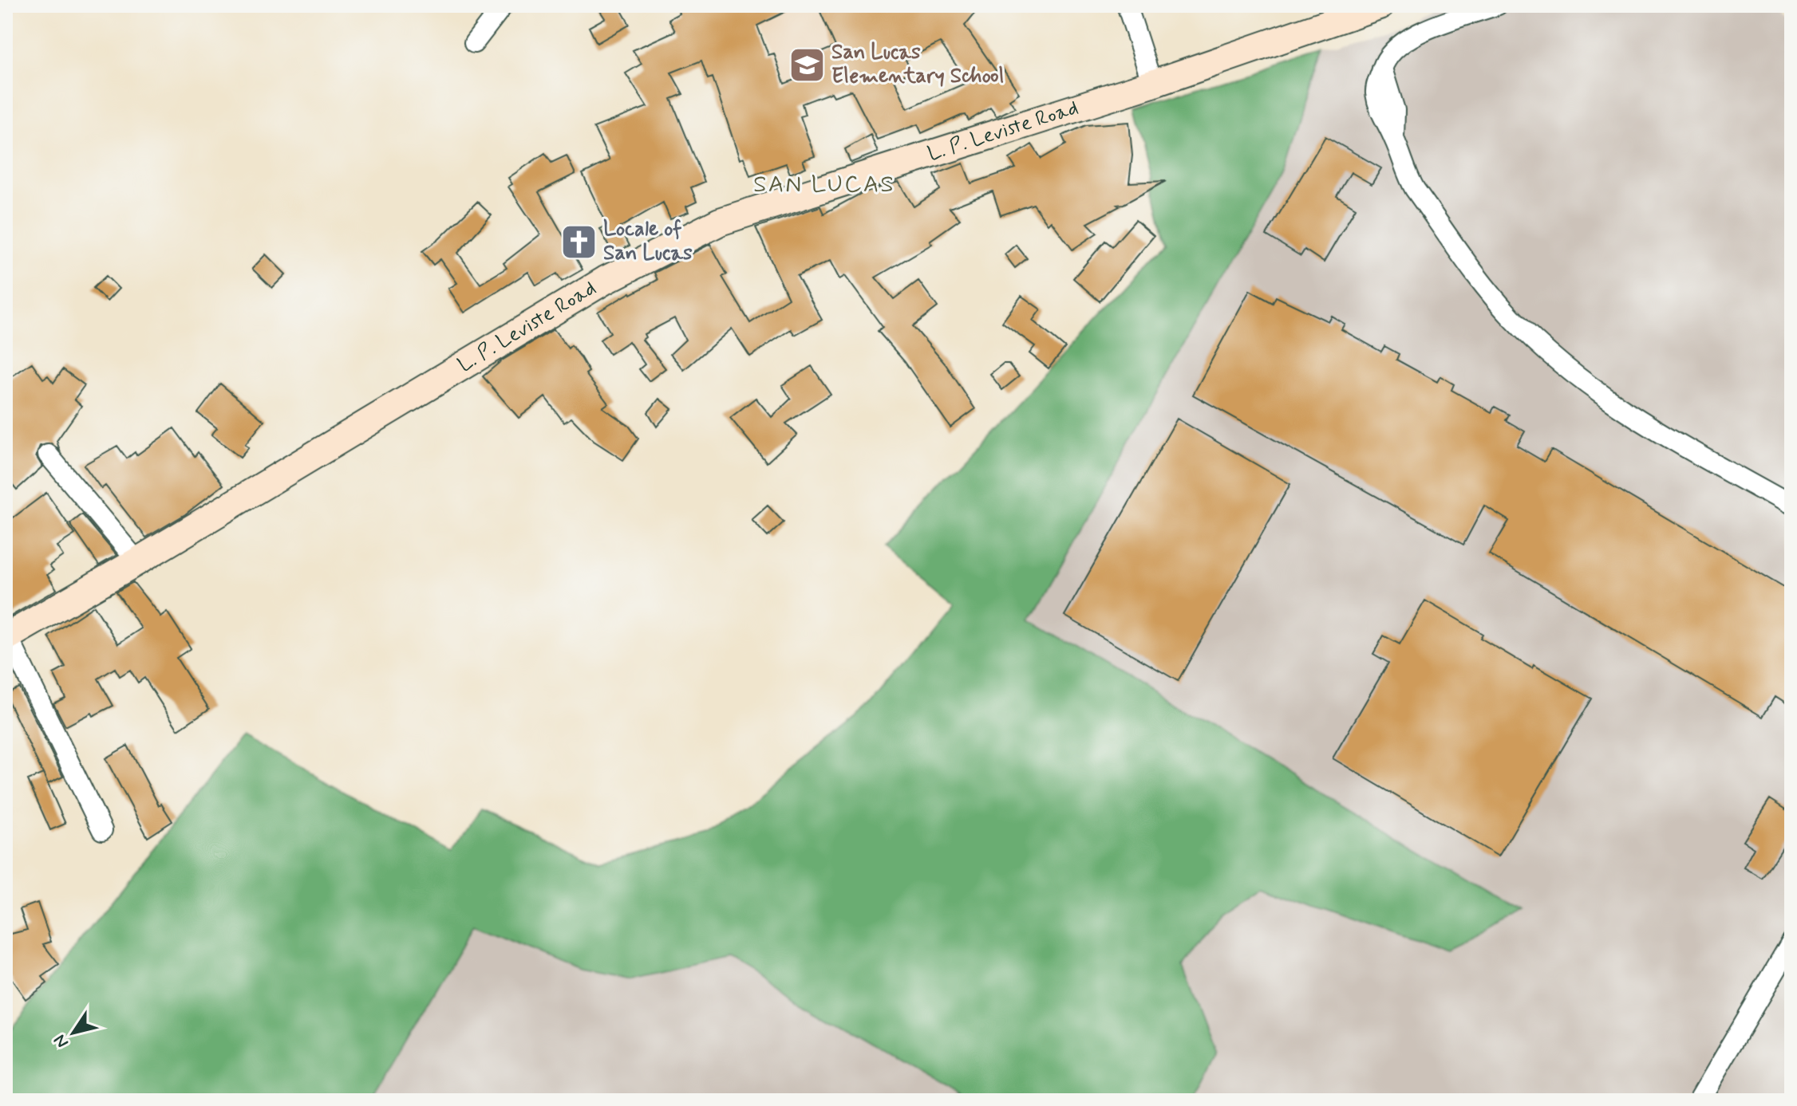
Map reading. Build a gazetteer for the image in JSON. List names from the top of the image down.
{
  "streets": {
    "main road": ["L. P. Leviste Road"]
  },
  "districts": ["SAN LUCAS"],
  "places": {
    "school or university": ["San Lucas Elementary School"],
    "church": ["Locale of San Lucas"]
  },
  "north": "bottom left"
}
